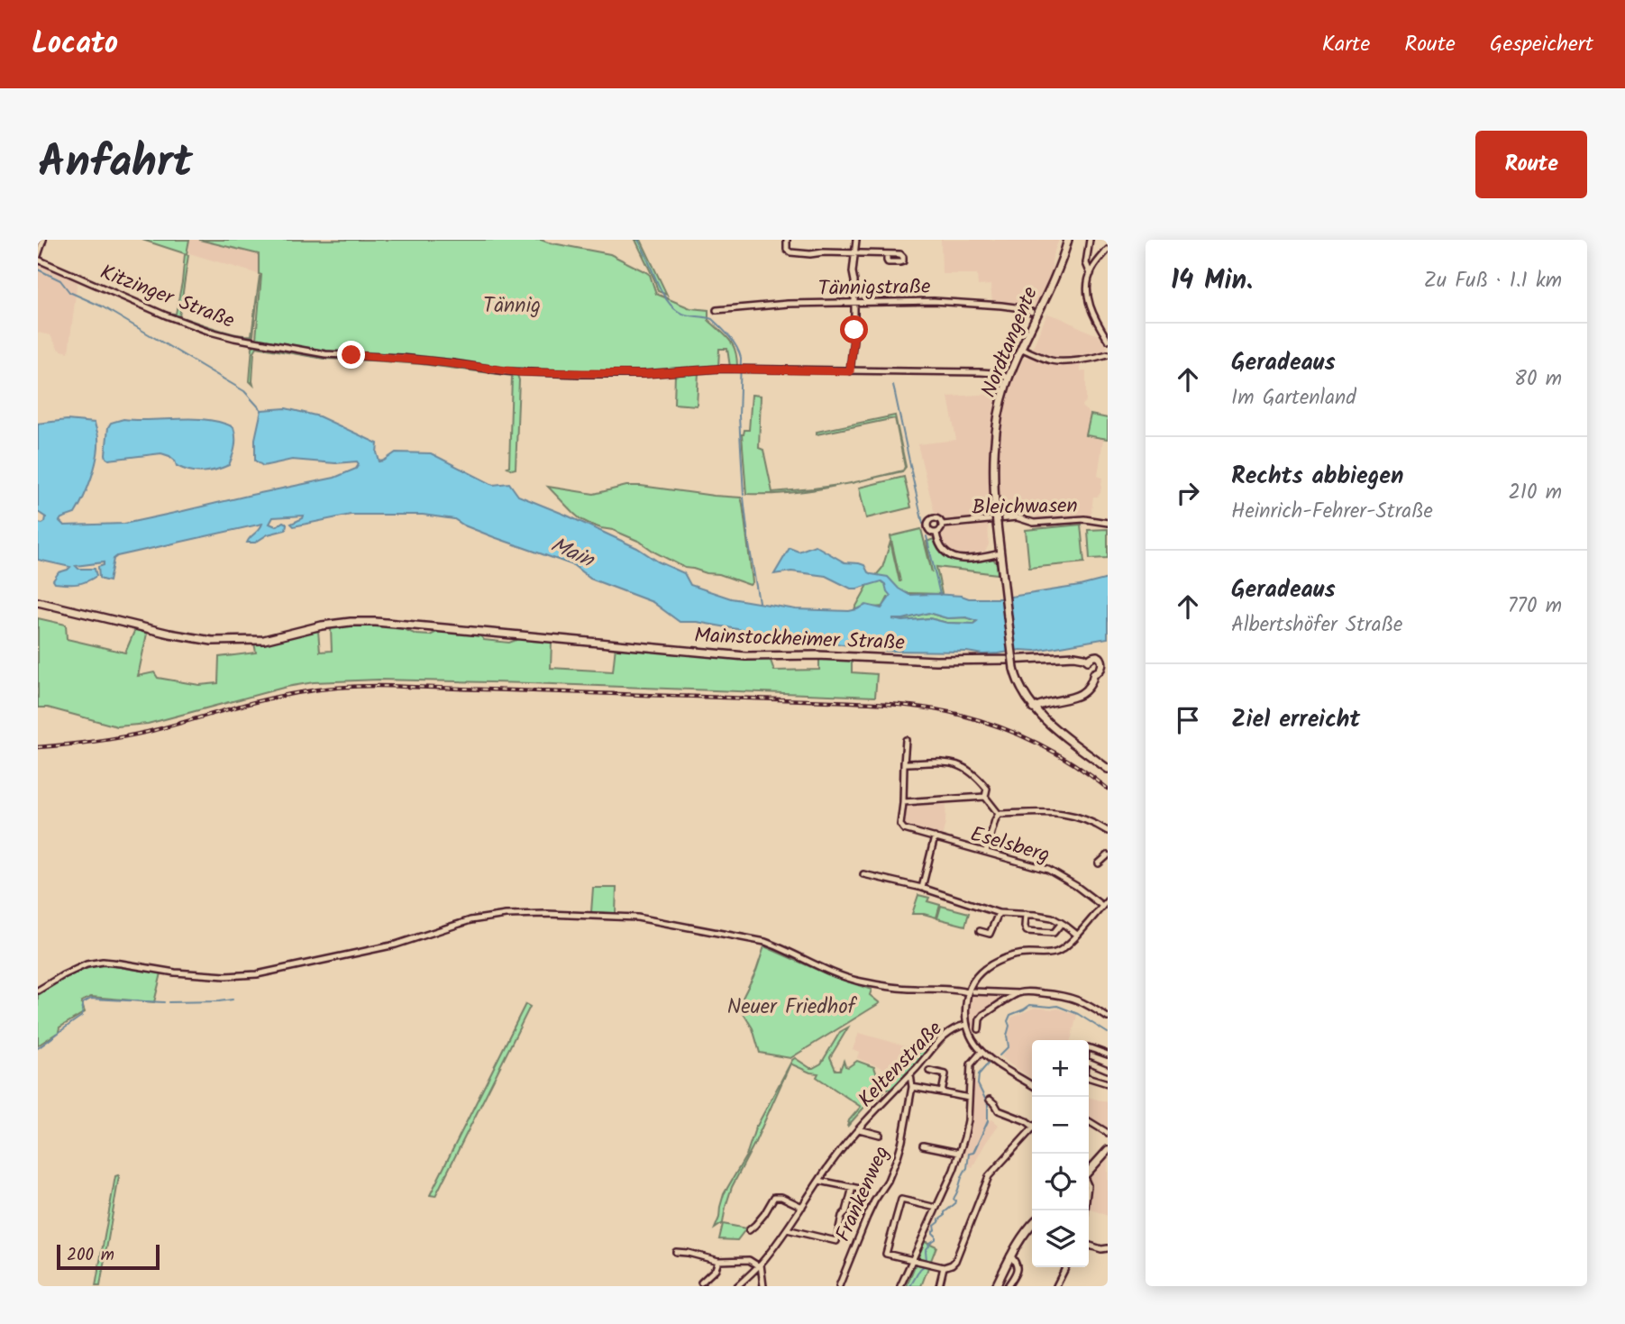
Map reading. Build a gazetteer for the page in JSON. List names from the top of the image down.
{
  "streets": {
    "main road": ["Nordtangente", "Mainstockheimer Straße"],
    "street": [
      "Tännigstraße",
      "Kitzinger Straße",
      "Bleichwasen",
      "Eselsberg",
      "Keltenstraße",
      "Frankenweg"
    ]
  },
  "crossings": [
    ["Kitzinger Straße", "Nordtangente"],
    ["Keltenstraße", "Frankenweg"]
  ],
  "water": ["Main"],
  "parks": ["Tännig", "Neuer Friedhof"],
  "scale_bar": "200 m",
  "page": {
    "header": "Locato",
    "nav": ["Karte", "Route", "Gespeichert"],
    "title": "Anfahrt",
    "buttons": "Route",
    "heading": ["14 Min.", "Zu Fuß · 1.1 km"],
    "list": [
      ["Geradeaus", "Im Gartenland", "80 m"],
      ["Rechts abbiegen", "Heinrich-Fehrer-Straße", "210 m"],
      ["Geradeaus", "Albertshöfer Straße", "770 m"],
      "Ziel erreicht"
    ],
    "map_buttons": ["+", "−"],
    "scale": "200 m"
  }
}
